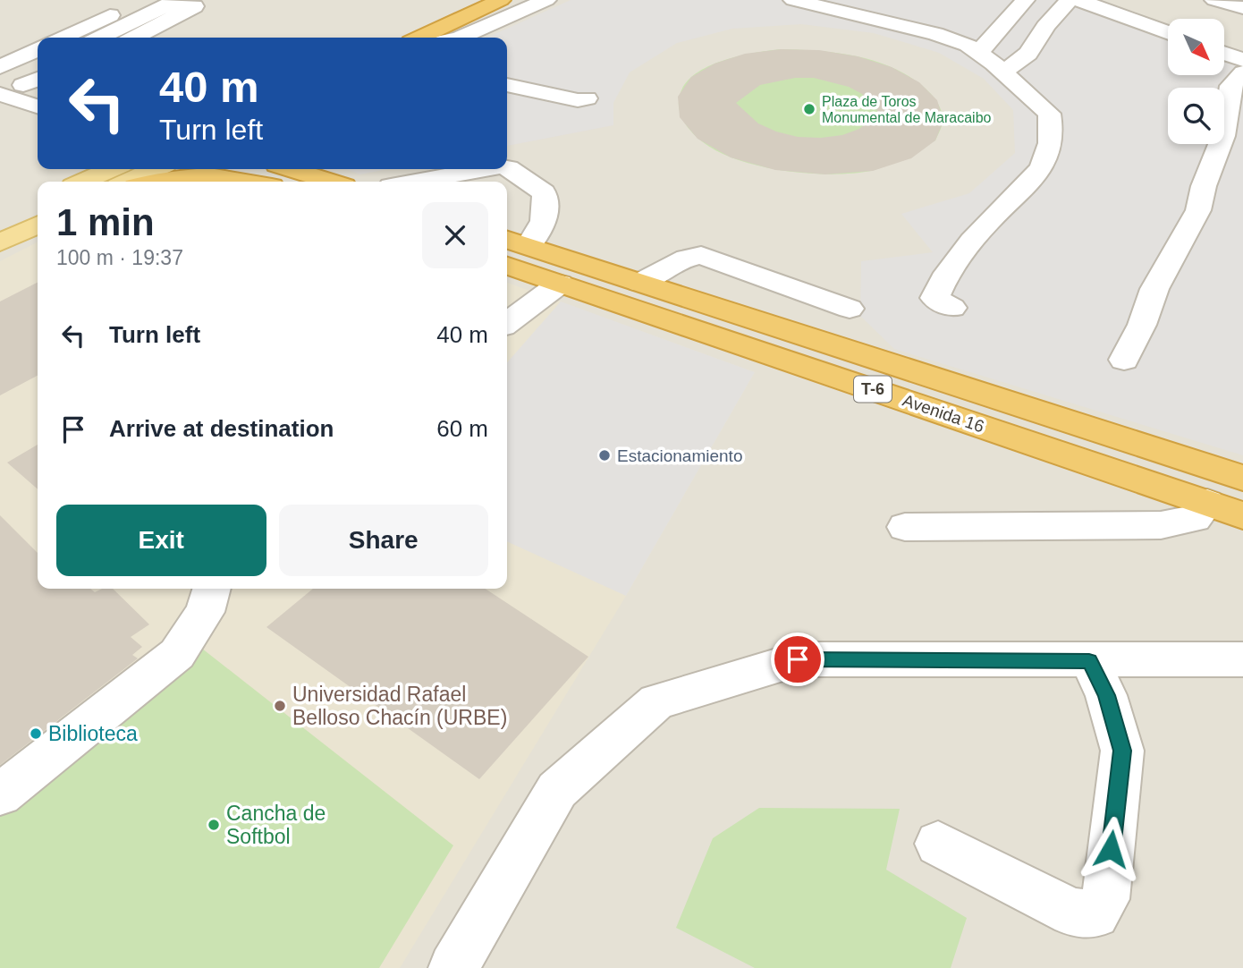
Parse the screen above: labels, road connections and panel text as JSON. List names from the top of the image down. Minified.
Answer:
{"streets":{"highway":["T-6","Avenida 16"]},"places":["Plaza de Toros Monumental de Maracaibo","Estacionamiento","Universidad Rafael Belloso Chacín (URBE)","Biblioteca","Cancha de Softbol"],"north":"bottom right","page":{"turn":["40 m","Turn left"],"heading":["1 min","100 m · 19:37"],"list":[{"name":"Turn left","value":"40 m"},{"name":"Arrive at destination","value":"60 m"}],"buttons":["Exit","Share"]}}
